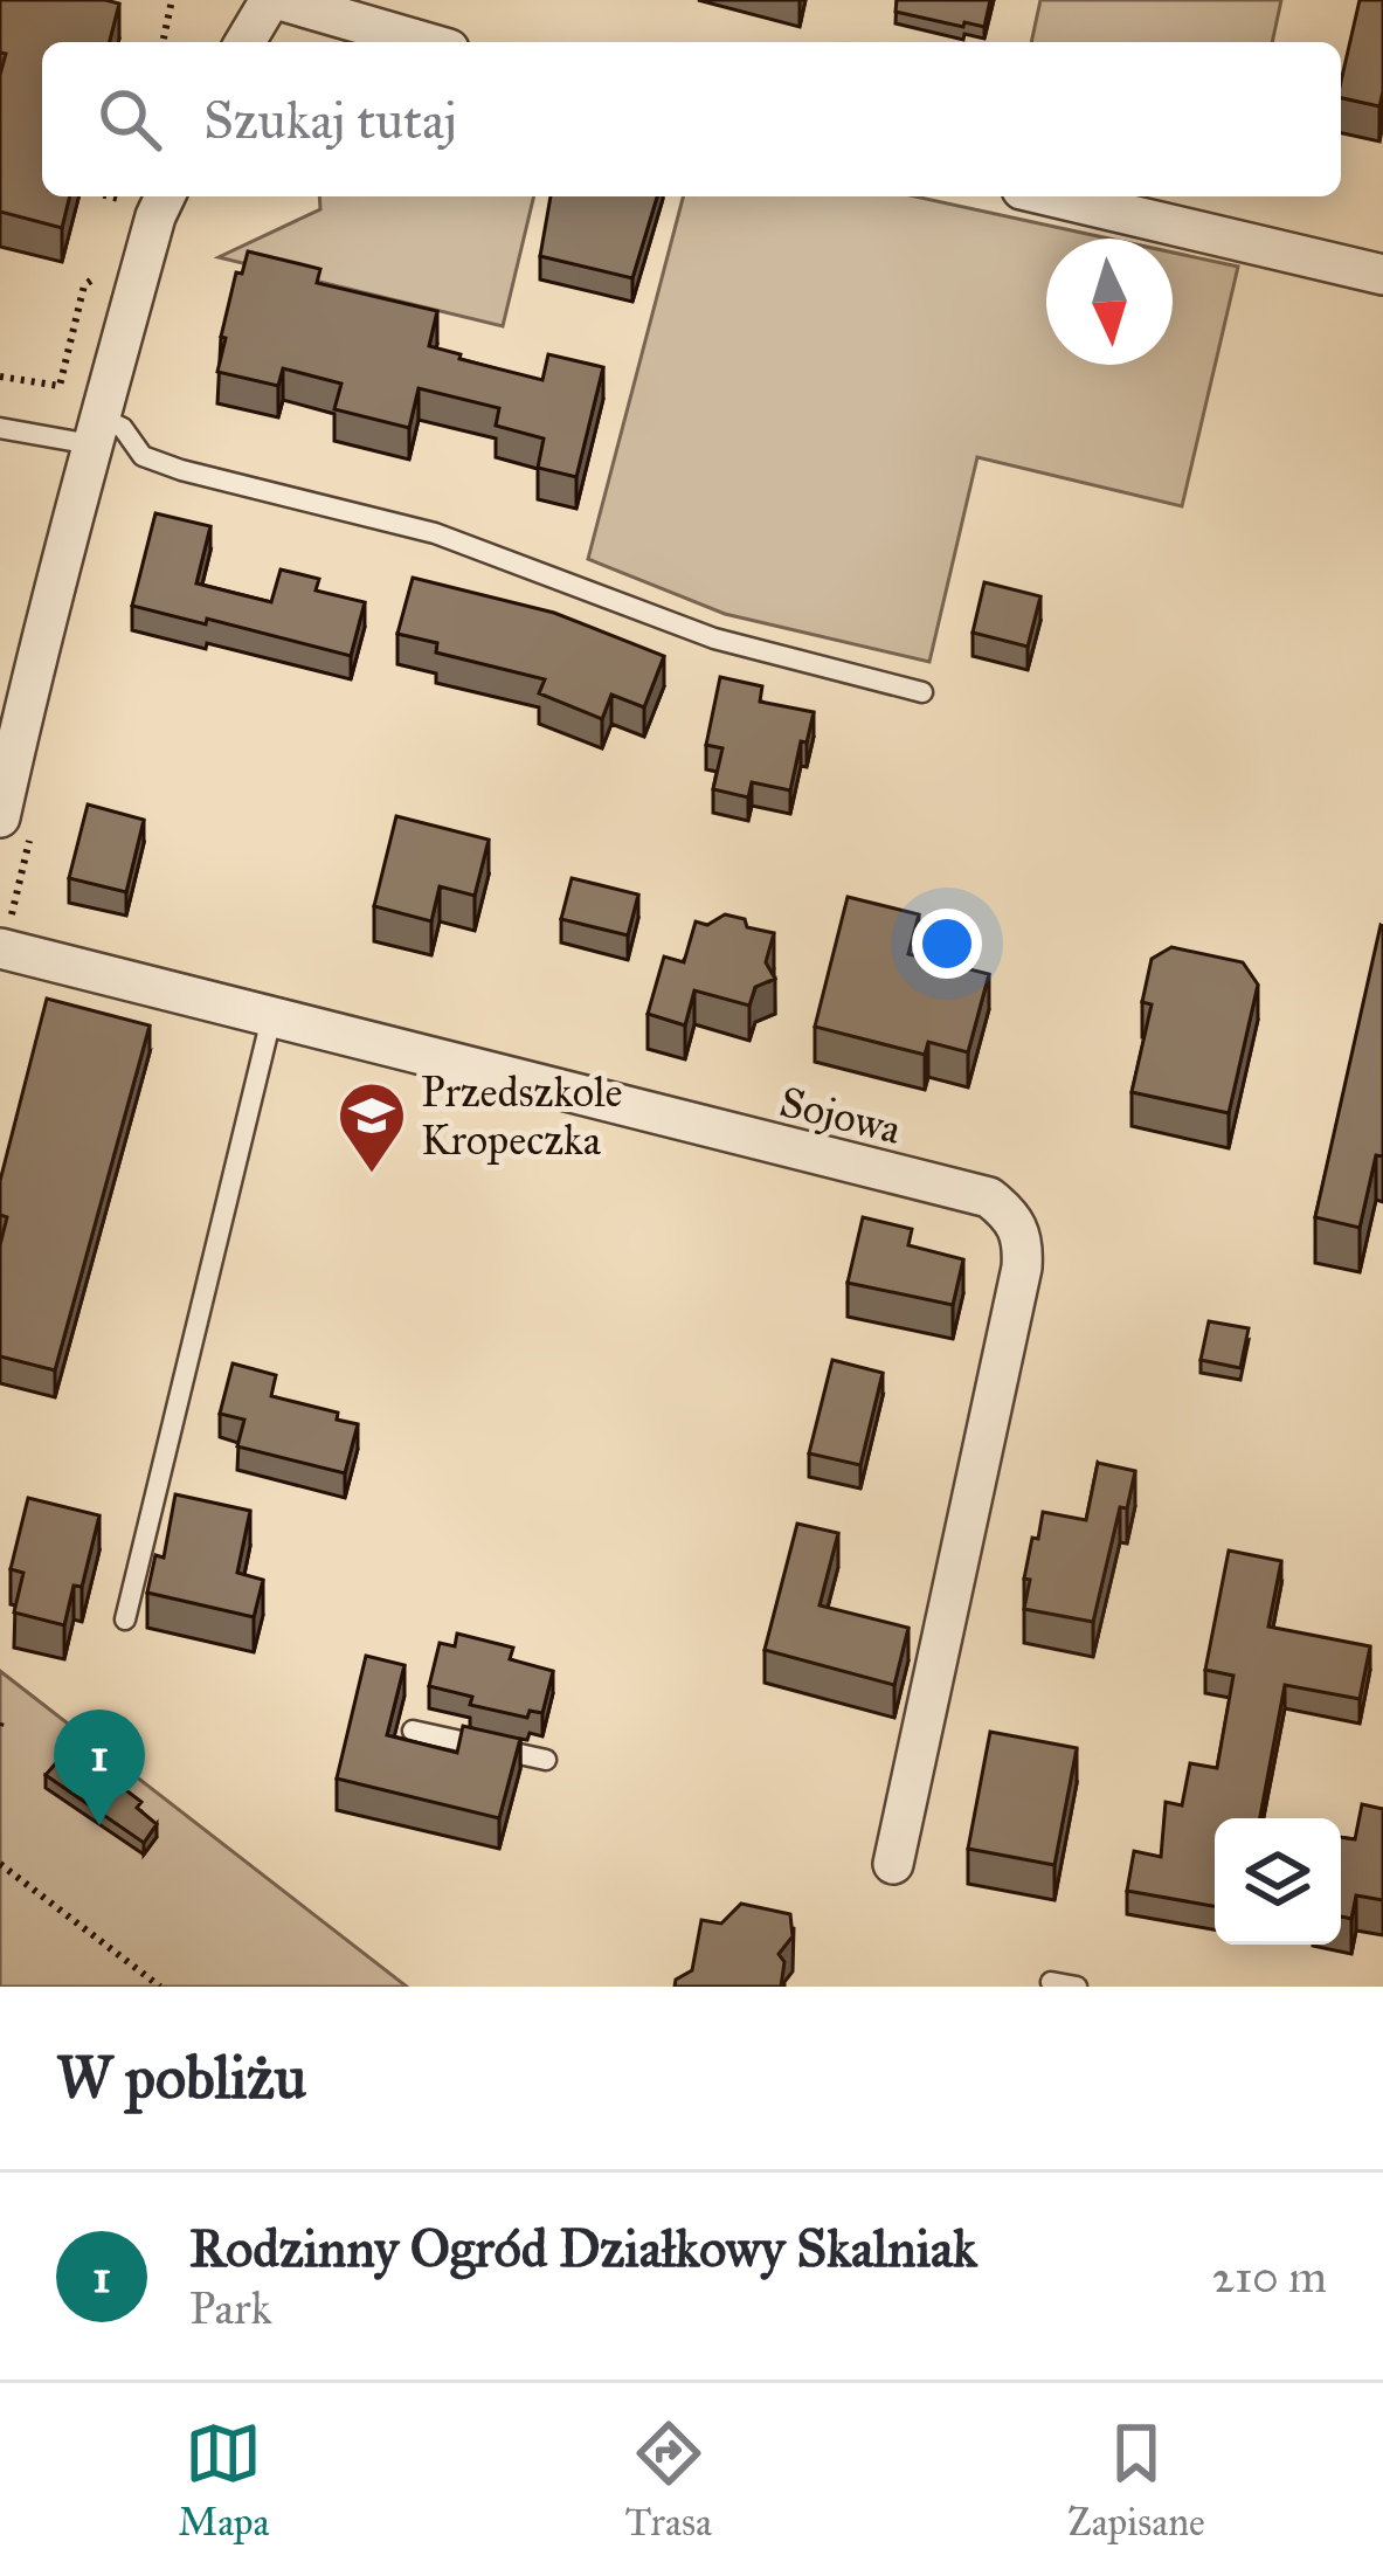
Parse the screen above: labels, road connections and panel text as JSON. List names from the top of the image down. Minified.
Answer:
{"streets":{"street":["Sojowa"]},"places":{"school or university":["Przedszkole Kropeczka"]},"north":"bottom","page":{"search":"Szukaj tutaj","pins":"1","heading":"W pobliżu","list":[{"mark":"1","name":"Rodzinny Ogród Działkowy Skalniak","note":"Park","value":"210 m"}],"nav":["Mapa","Trasa","Zapisane"]}}
